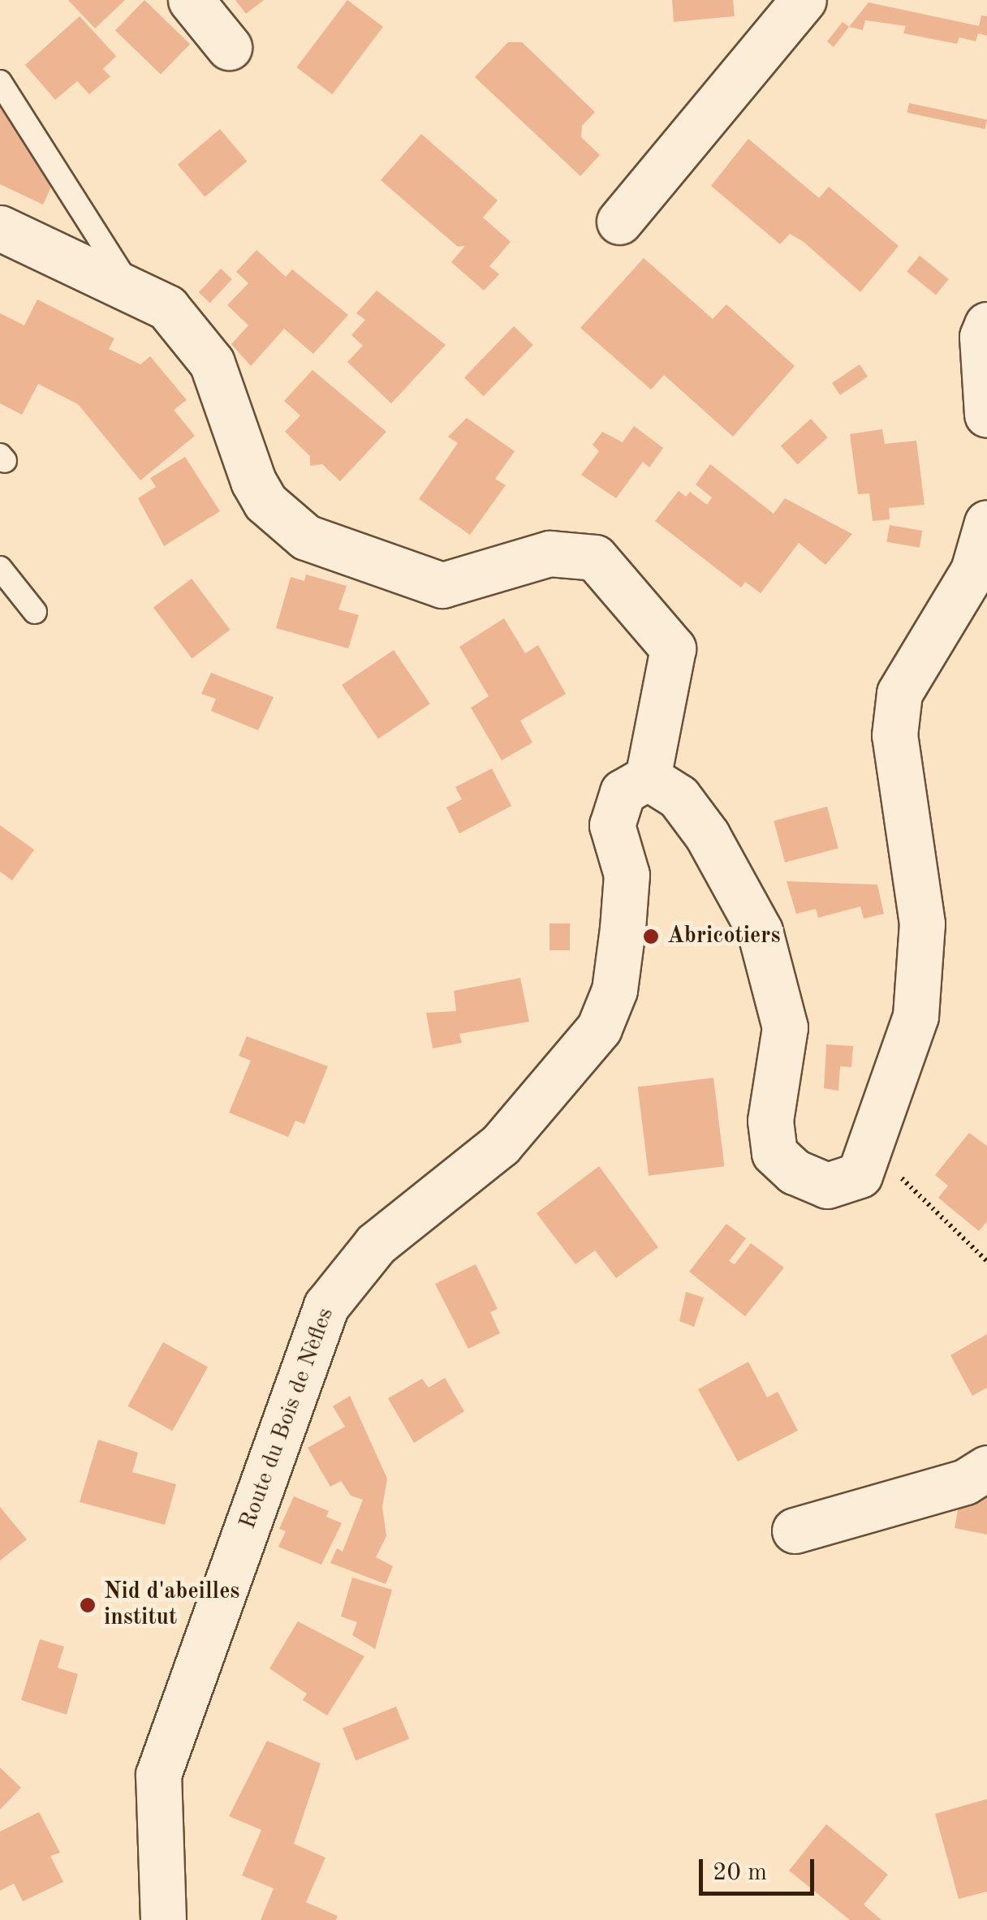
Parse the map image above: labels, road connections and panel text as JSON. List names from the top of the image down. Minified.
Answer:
{"streets":{"street":["Route du Bois de Nèfles"]},"places":["Abricotiers","Nid d'abeilles institut"],"scale_bar":"20 m"}
